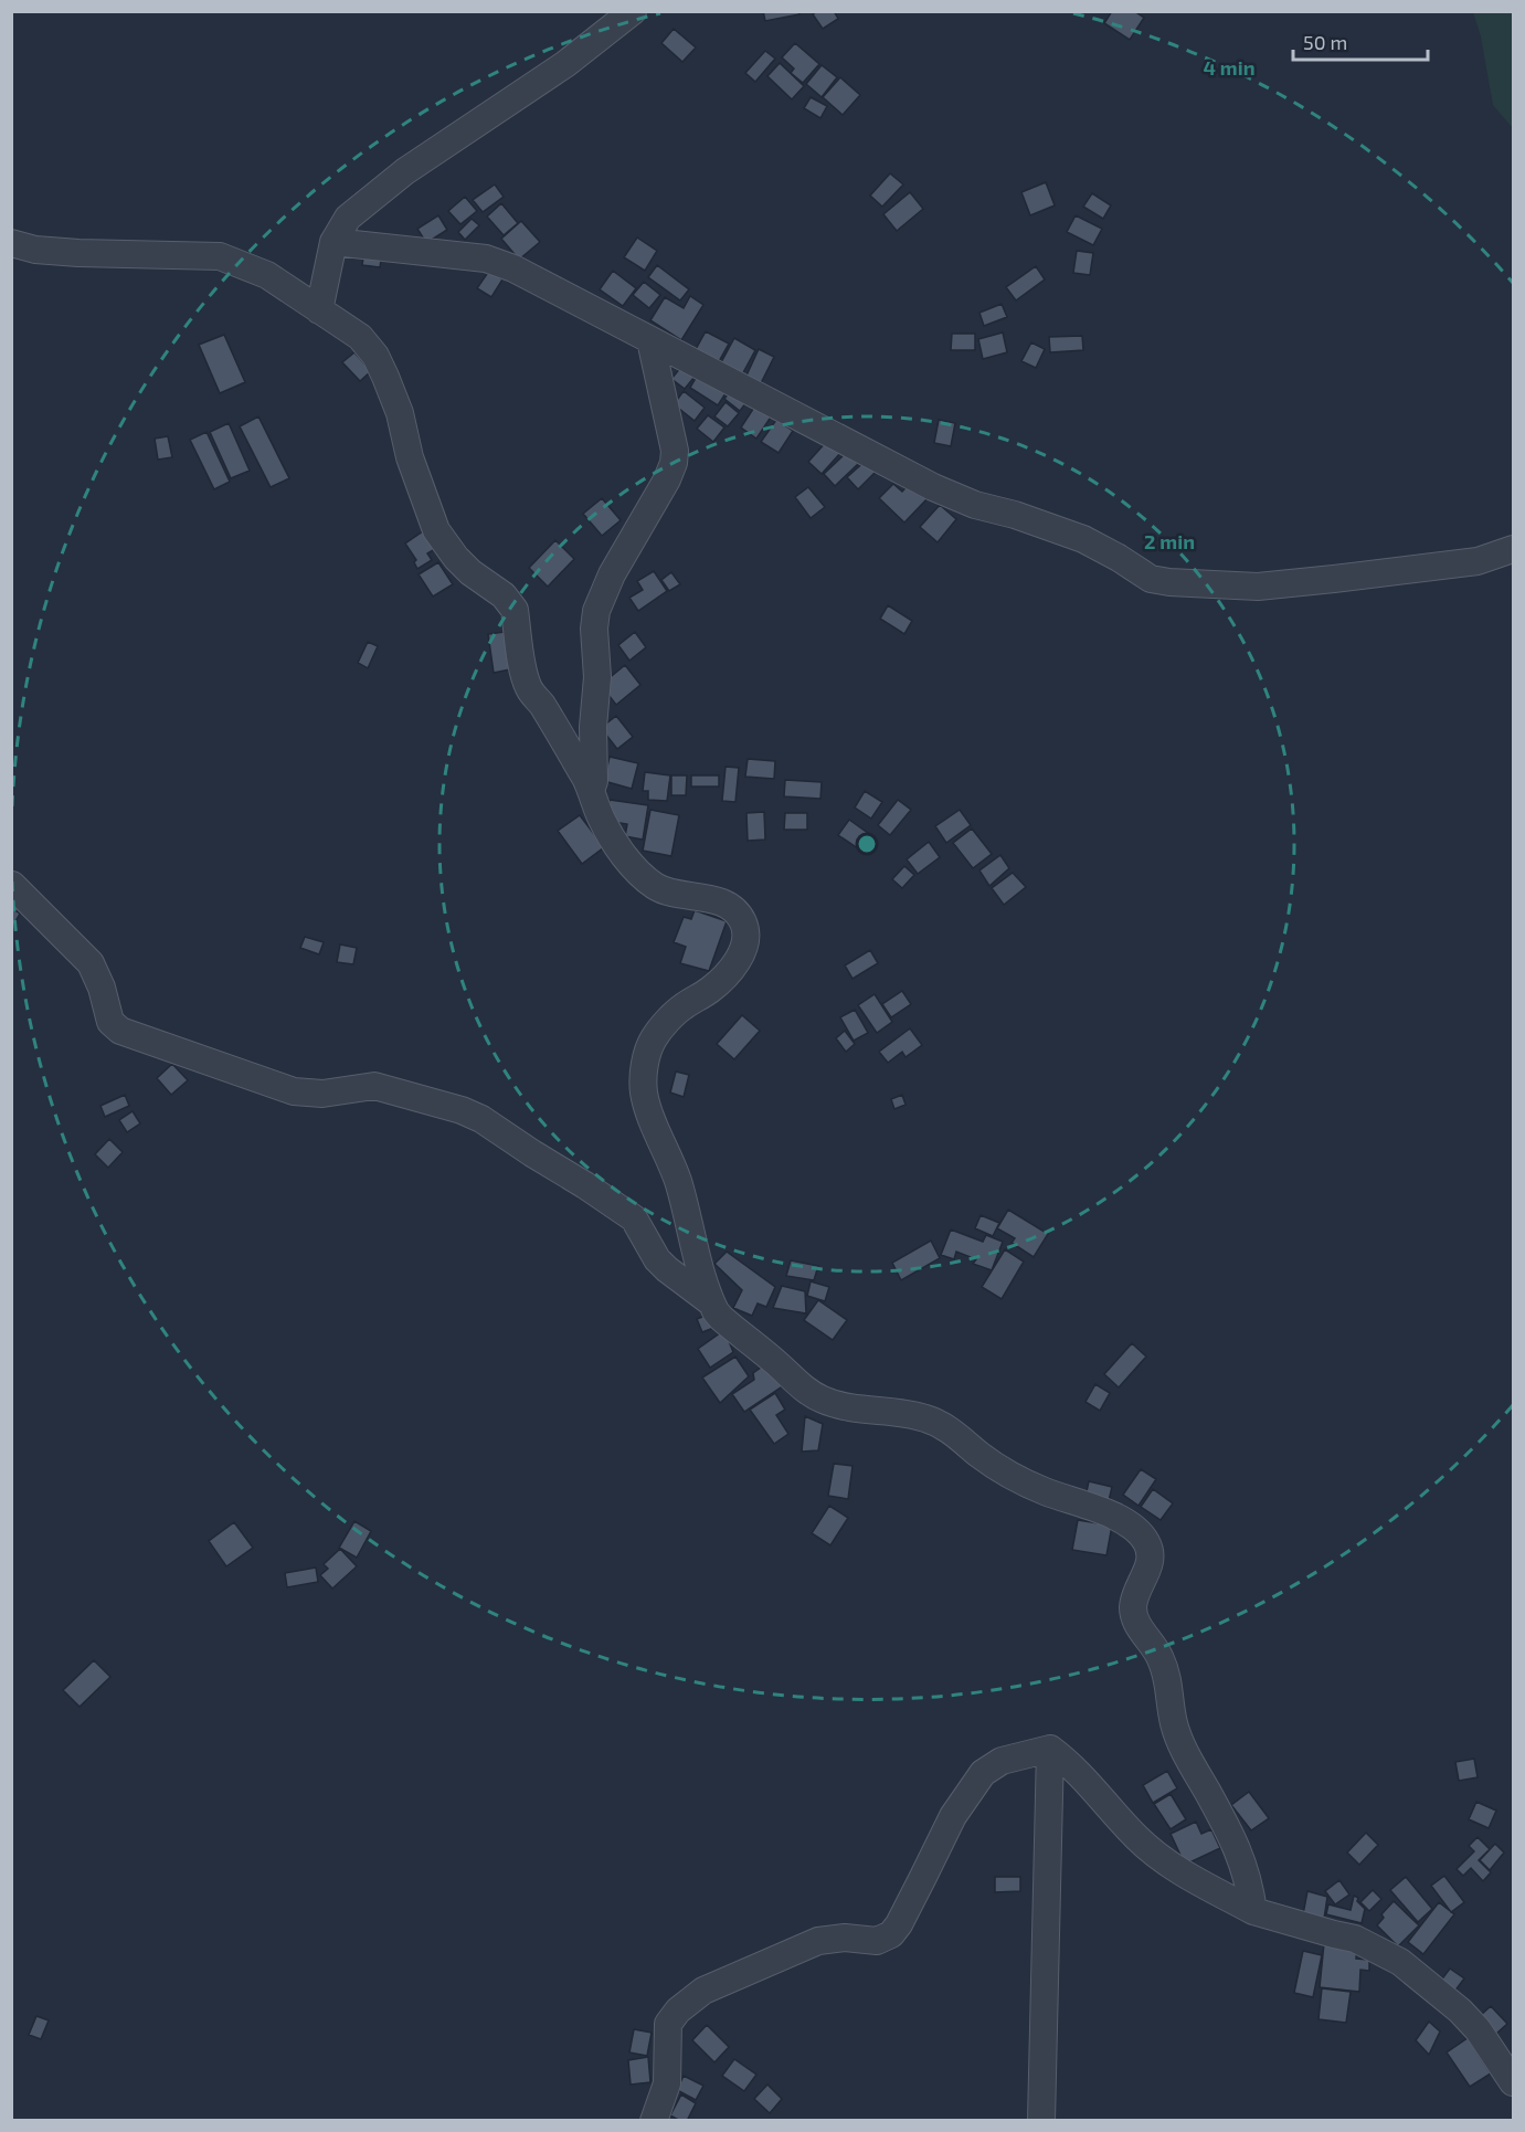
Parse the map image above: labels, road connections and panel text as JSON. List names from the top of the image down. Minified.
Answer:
{"scale_bar":"50 m","rings":["4 min","2 min"]}
